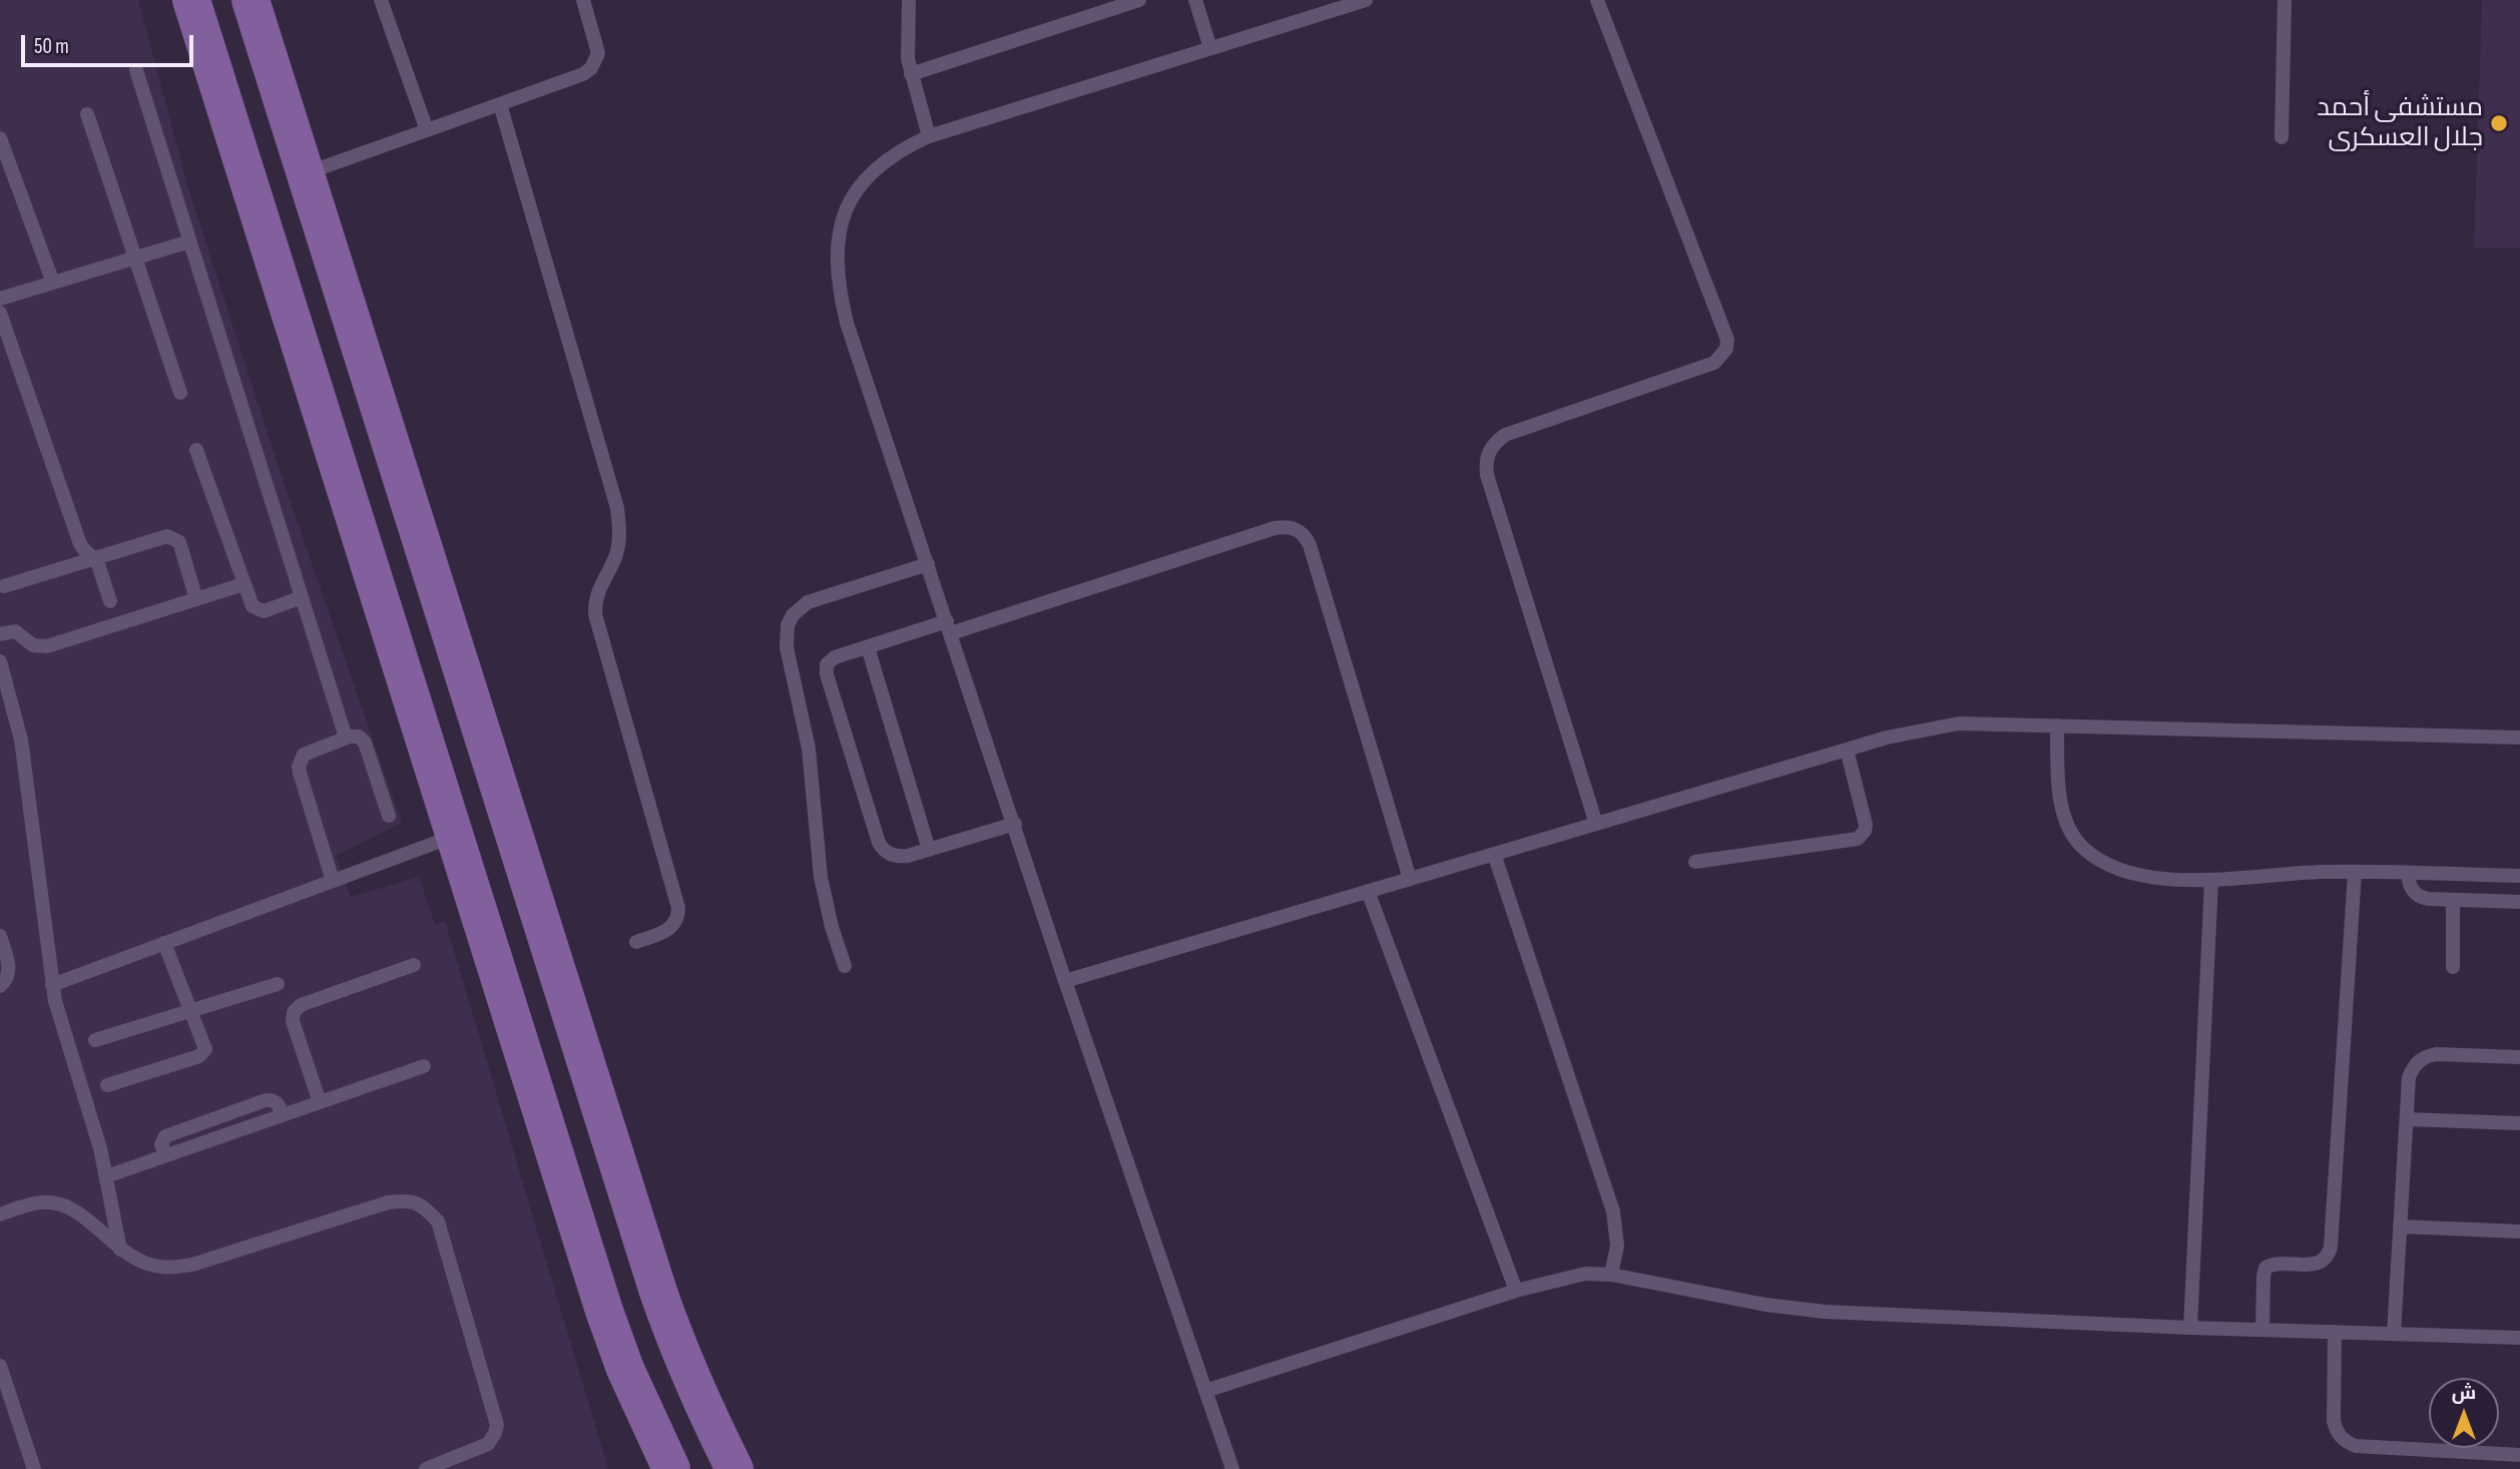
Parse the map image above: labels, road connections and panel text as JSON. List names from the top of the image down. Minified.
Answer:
{"places":["مستشفى أحمد جلال العسكرى"],"scale_bar":"50 m","north":"top"}
